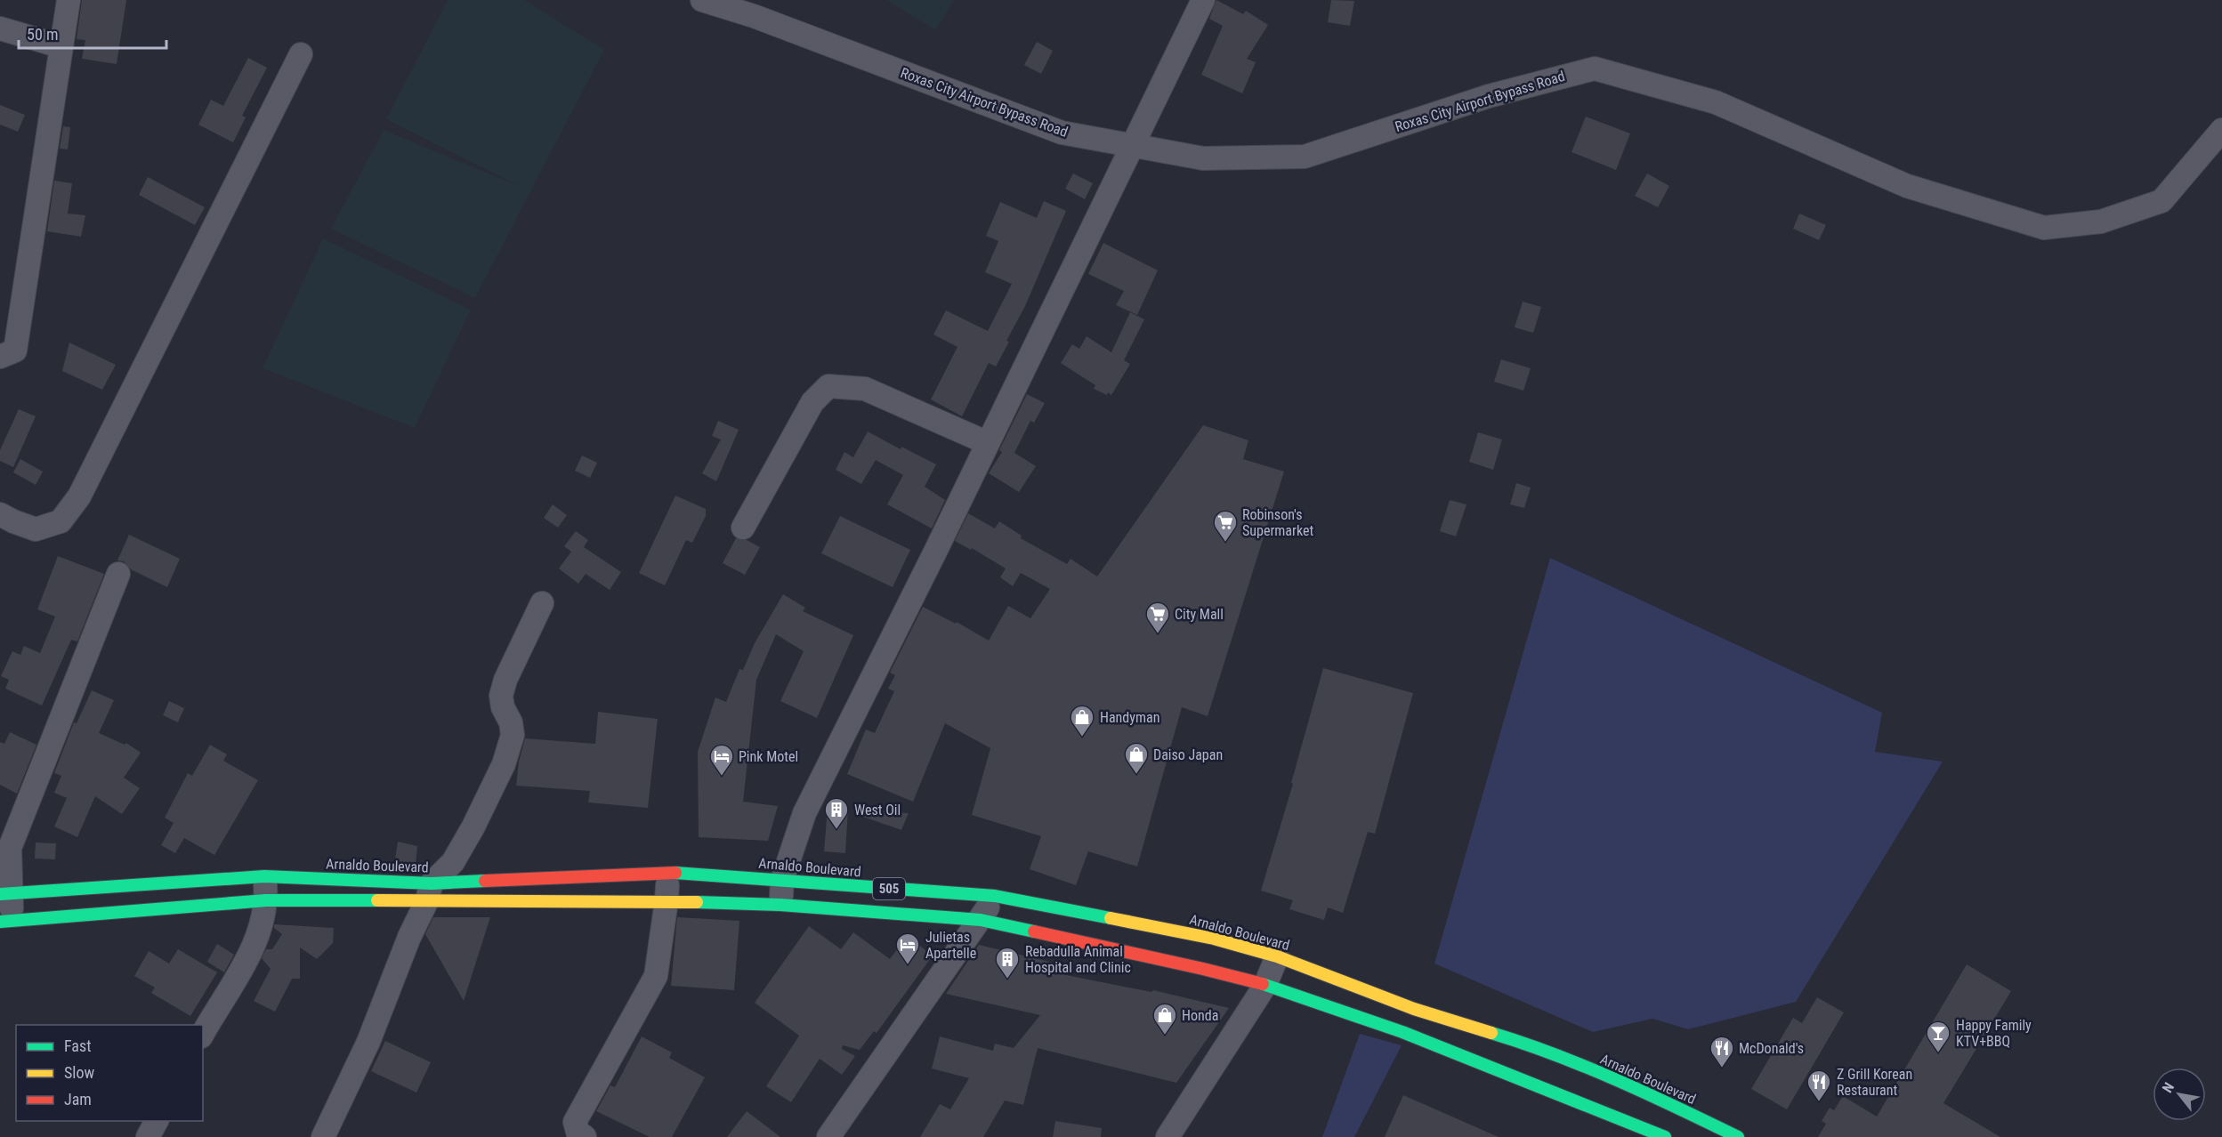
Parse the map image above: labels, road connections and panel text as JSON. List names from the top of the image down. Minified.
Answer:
{"streets":{"highway":["Arnaldo Boulevard","505"],"street":["Roxas City Airport Bypass Road"]},"places":{"supermarket":["Robinson's Supermarket","City Mall"],"shop":["Handyman","Daiso Japan","Honda"],"hotel":["Pink Motel","Julietas Apartelle"],"building":["West Oil","Rebadulla Animal Hospital and Clinic"],"bar":["Happy Family KTV+BBQ"],"restaurant":["McDonald's","Z Grill Korean Restaurant"]},"legend":["Fast","Slow","Jam"],"scale_bar":"50 m","north":"top left"}
